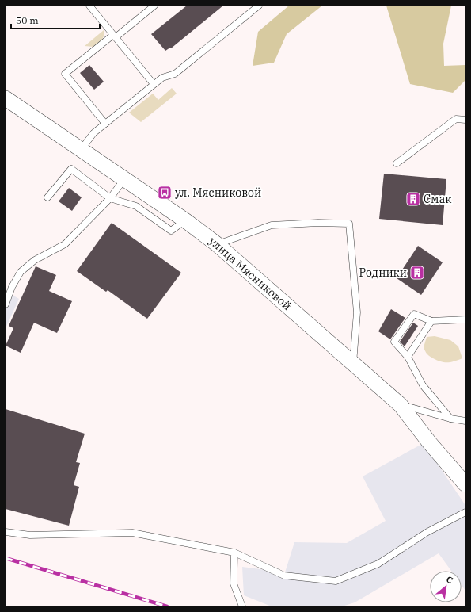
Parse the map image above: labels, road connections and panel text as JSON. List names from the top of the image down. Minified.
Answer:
{"streets":{"street":["улица Мясниковой"]},"places":{"bus stop":["ул. Мясниковой"],"building":["Смак","Родники"]},"scale_bar":"50 m","north":"top right"}
